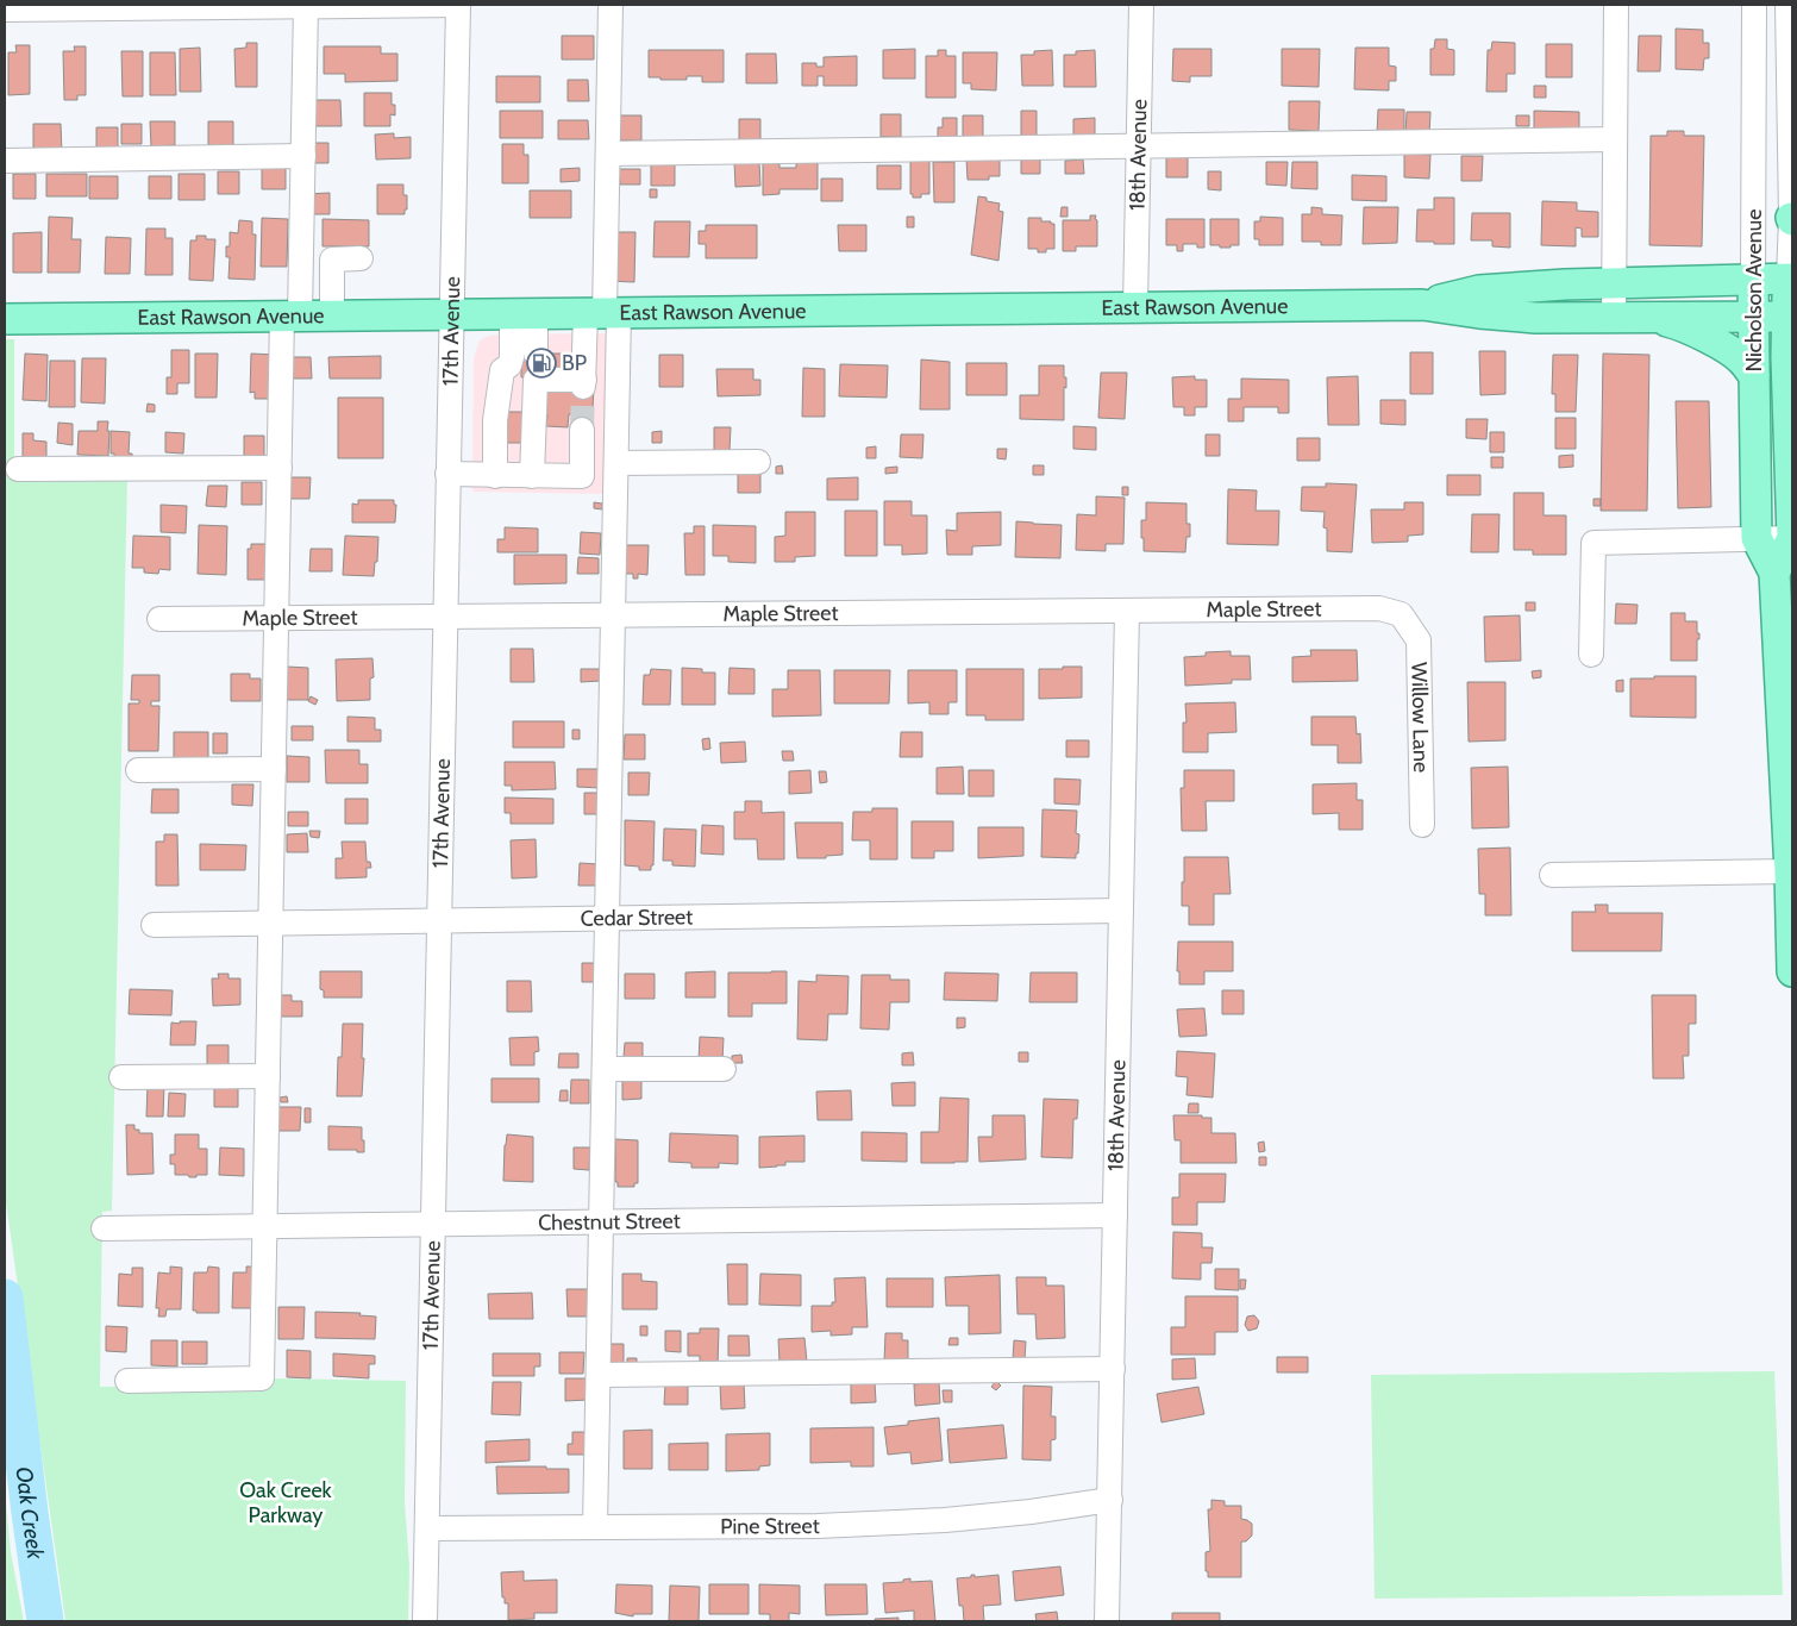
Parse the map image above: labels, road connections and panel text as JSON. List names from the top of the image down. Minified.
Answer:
{"streets":{"main road":["Nicholson Avenue","East Rawson Avenue"],"street":["18th Avenue","17th Avenue","Maple Street","Willow Lane","Cedar Street","Chestnut Street","Pine Street"]},"crossings":[["18th Avenue","East Rawson Avenue"],["18th Avenue","Maple Street"],["18th Avenue","Cedar Street"],["18th Avenue","Chestnut Street"],["18th Avenue","Pine Street"],["Nicholson Avenue","East Rawson Avenue"],["East Rawson Avenue","17th Avenue"],["17th Avenue","Maple Street"],["17th Avenue","Cedar Street"],["17th Avenue","Chestnut Street"],["17th Avenue","Pine Street"],["Maple Street","Willow Lane"]],"water":["Oak Creek"],"parks":["Oak Creek Parkway"],"places":{"fuel station":["BP"]}}
